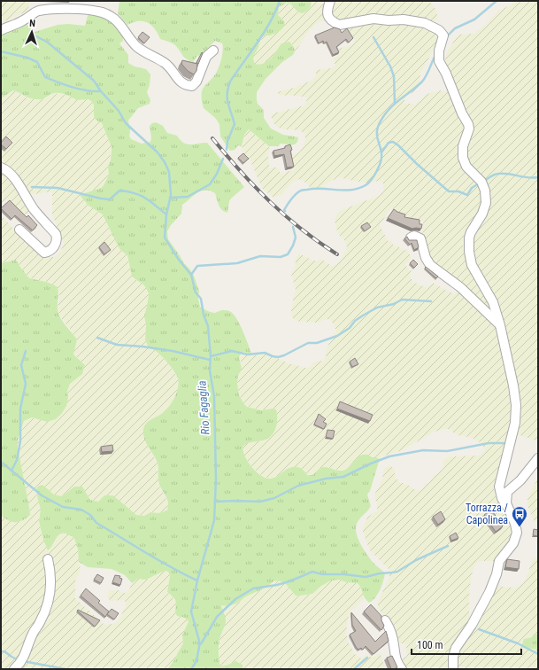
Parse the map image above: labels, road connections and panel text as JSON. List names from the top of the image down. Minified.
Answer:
{"water":["Rio Fagaglia"],"places":{"bus stop":["Torrazza / Capolinea"]},"scale_bar":"100 m","north":"top"}
